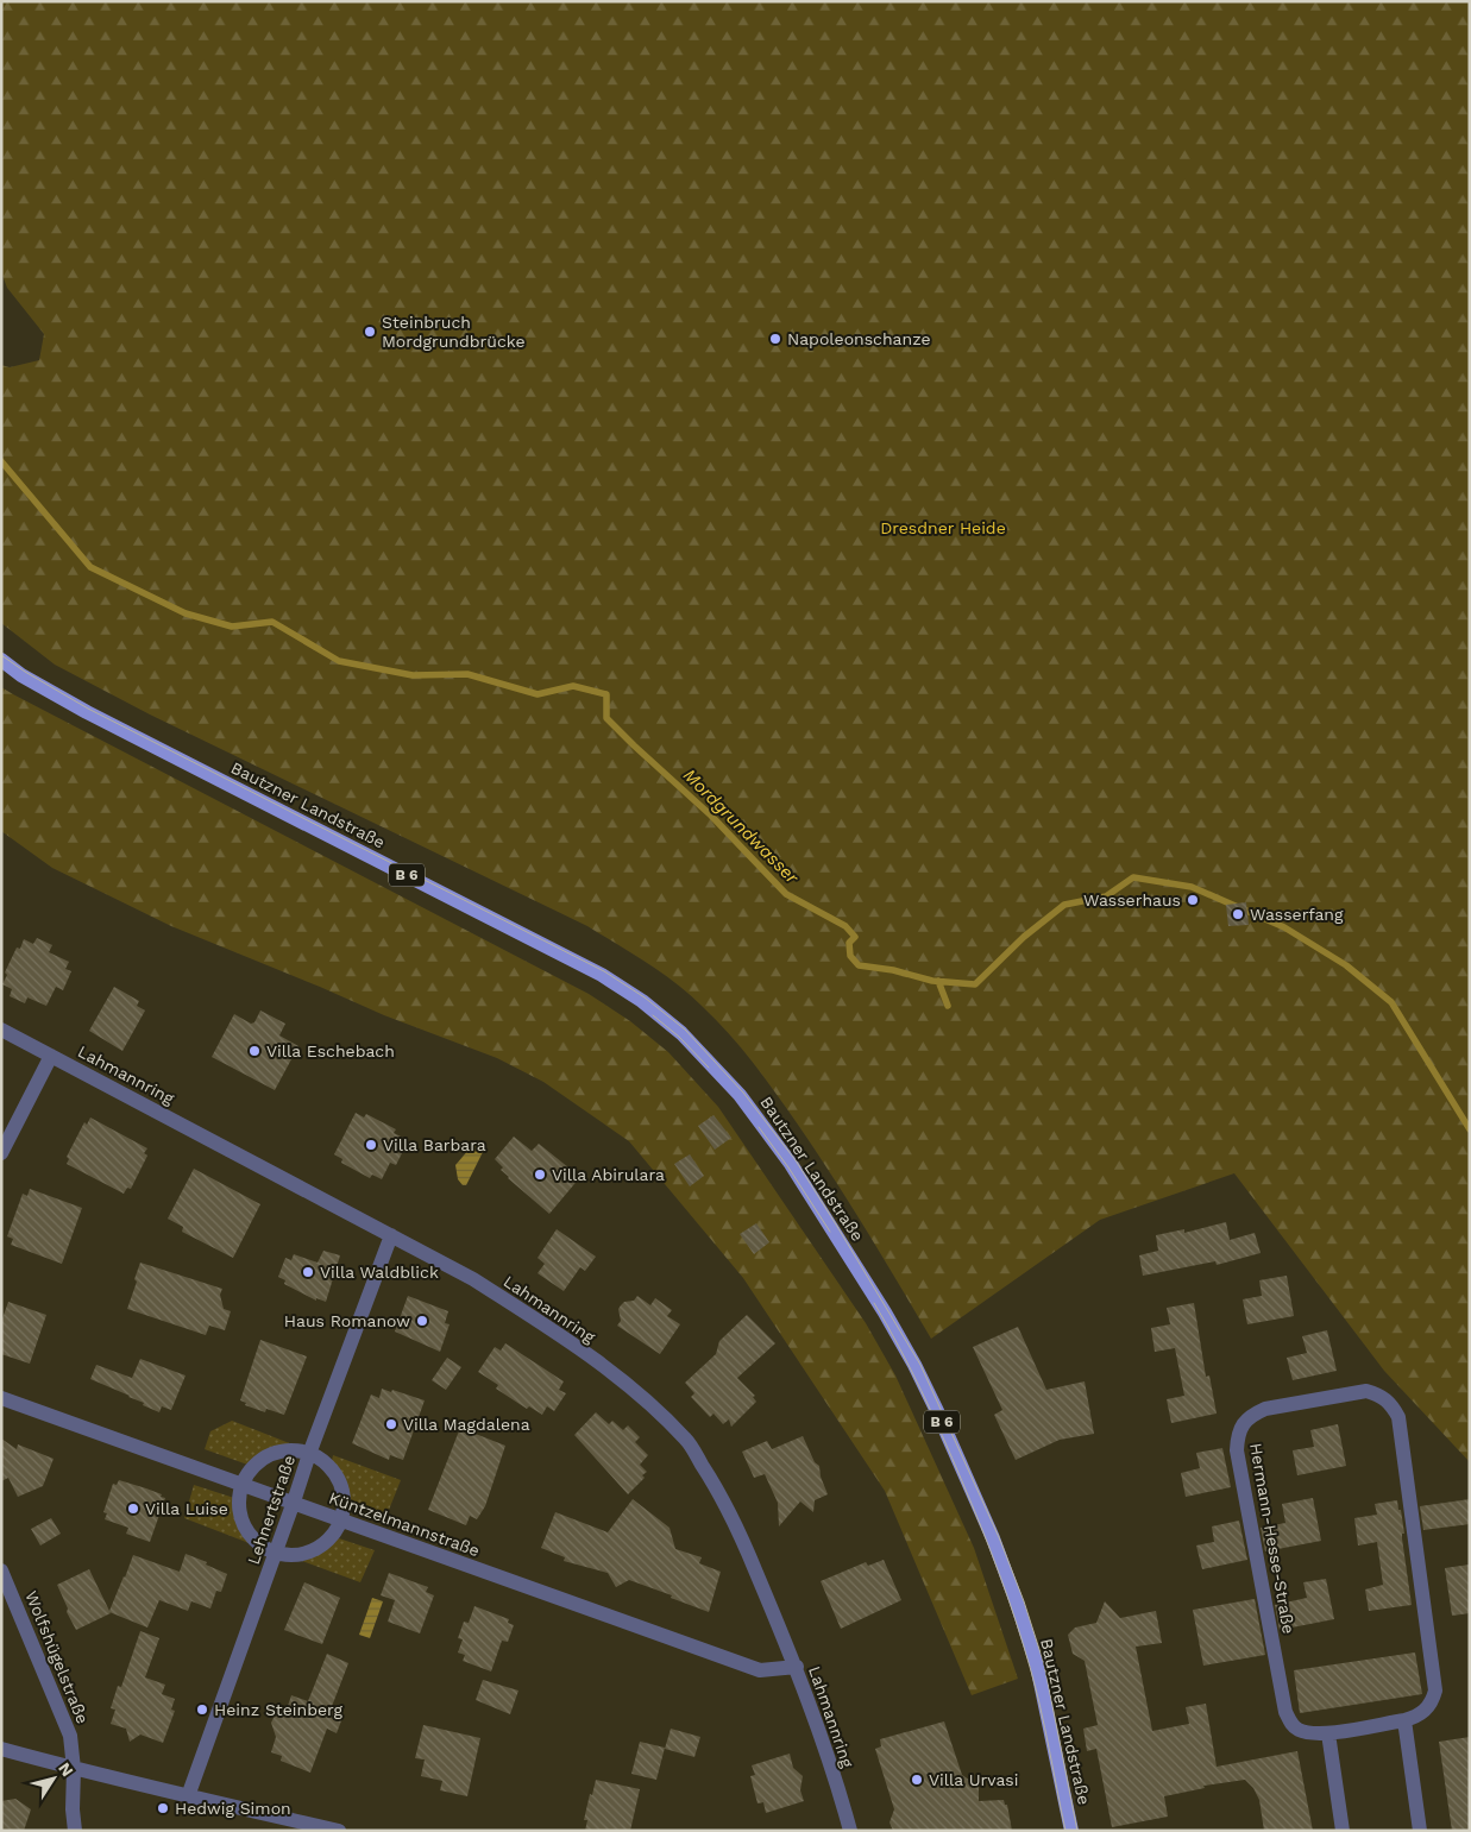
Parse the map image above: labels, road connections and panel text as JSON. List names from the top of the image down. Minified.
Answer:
{"streets":{"main road":["Bautzner Landstraße","B 6"],"street":["Lahmannring","Lehnertstraße","Küntzelmannstraße","Hermann-Hesse-Straße","Wolfshügelstraße"]},"crossings":[["Lahmannring","Lehnertstraße"],["Lahmannring","Küntzelmannstraße"],["Lehnertstraße","Küntzelmannstraße"]],"water":["Mordgrundwasser"],"parks":["Dresdner Heide"],"places":["Steinbruch Mordgrundbrücke","Napoleonschanze","Wasserhaus","Wasserfang","Villa Eschebach","Villa Barbara","Villa Abirulara","Villa Waldblick","Haus Romanow","Villa Magdalena","Villa Luise","Heinz Steinberg","Villa Urvasi","Hedwig Simon"],"north":"top right"}
